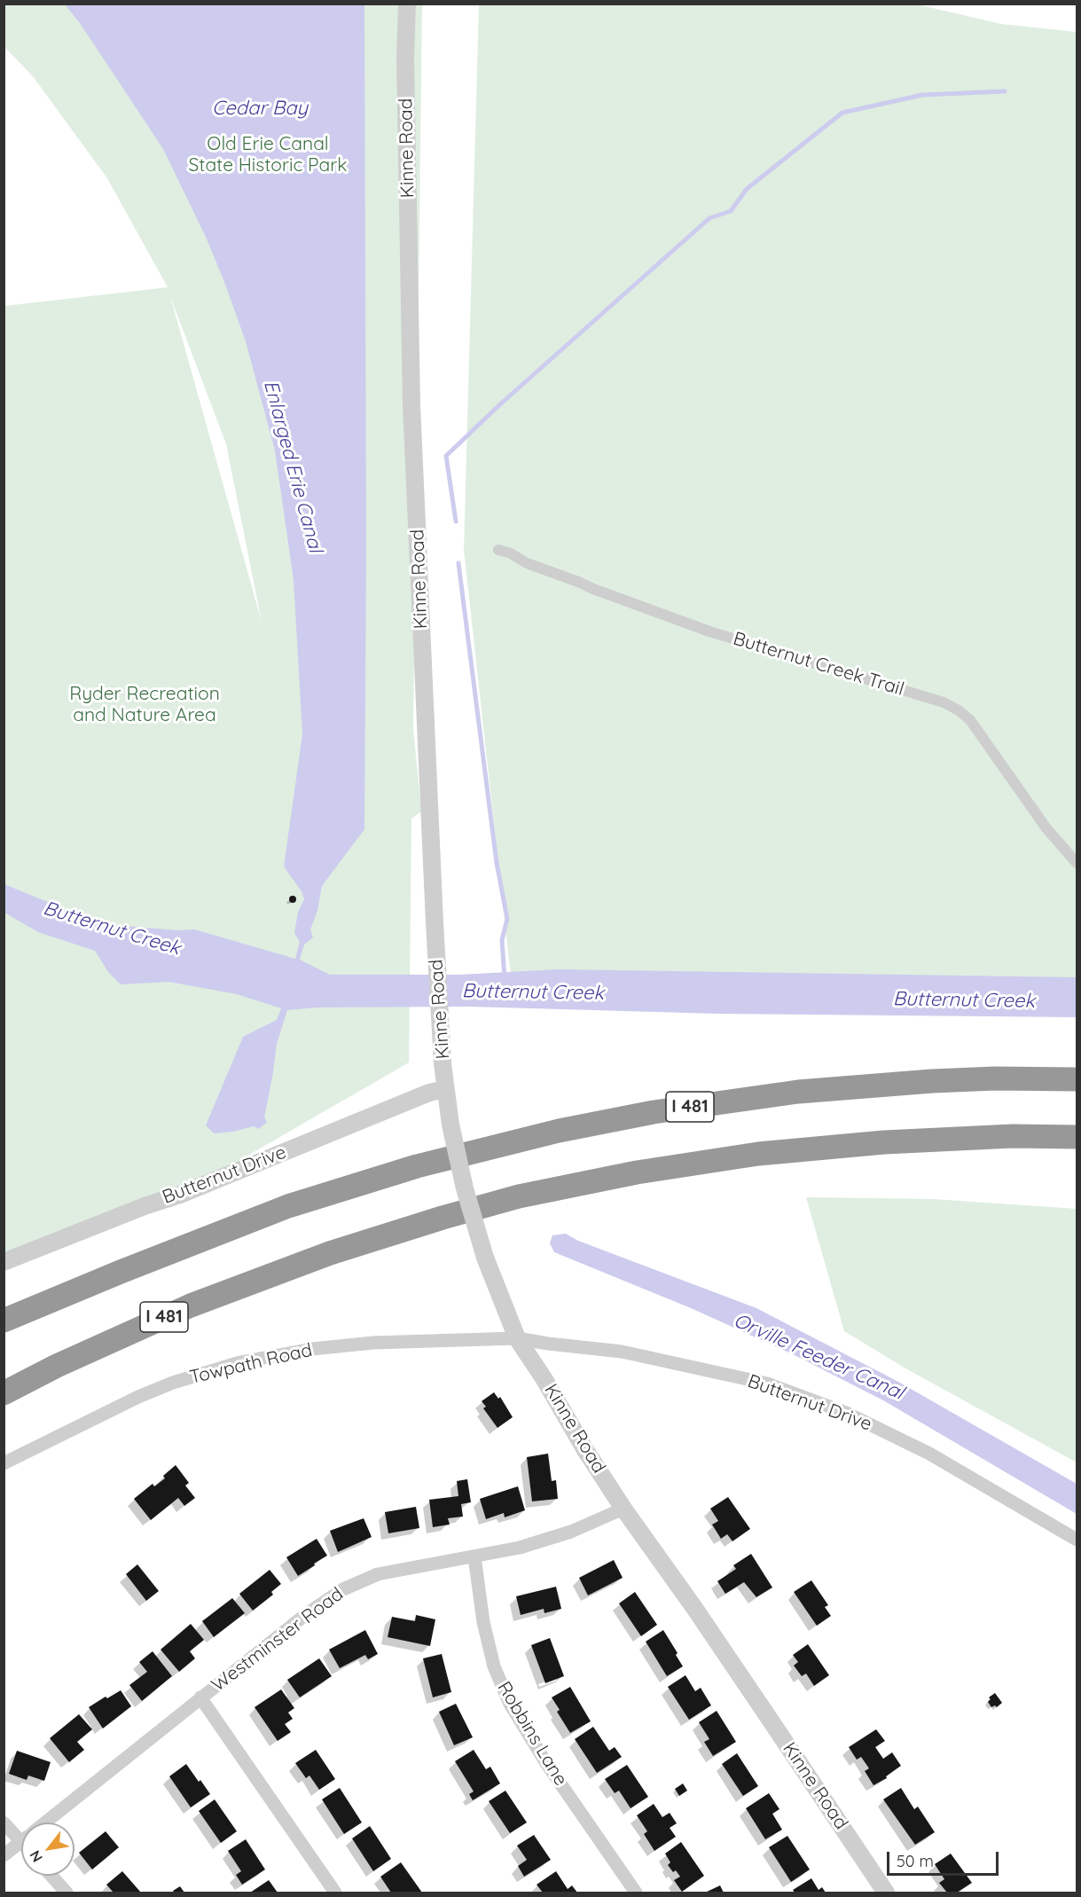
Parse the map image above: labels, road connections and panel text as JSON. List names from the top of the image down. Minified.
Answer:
{"streets":{"highway":["I 481"],"street":["Kinne Road","Butternut Creek Trail","Butternut Drive","Towpath Road","Westminster Road","Robbins Lane"]},"crossings":[["Kinne Road","Butternut Drive"],["Kinne Road","Towpath Road"],["Kinne Road","Westminster Road"],["Butternut Drive","Towpath Road"],["Westminster Road","Robbins Lane"]],"water":["Cedar Bay","Enlarged Erie Canal","Butternut Creek","Orville Feeder Canal"],"parks":["Old Erie Canal State Historic Park","Ryder Recreation and Nature Area"],"scale_bar":"50 m","north":"bottom left"}
